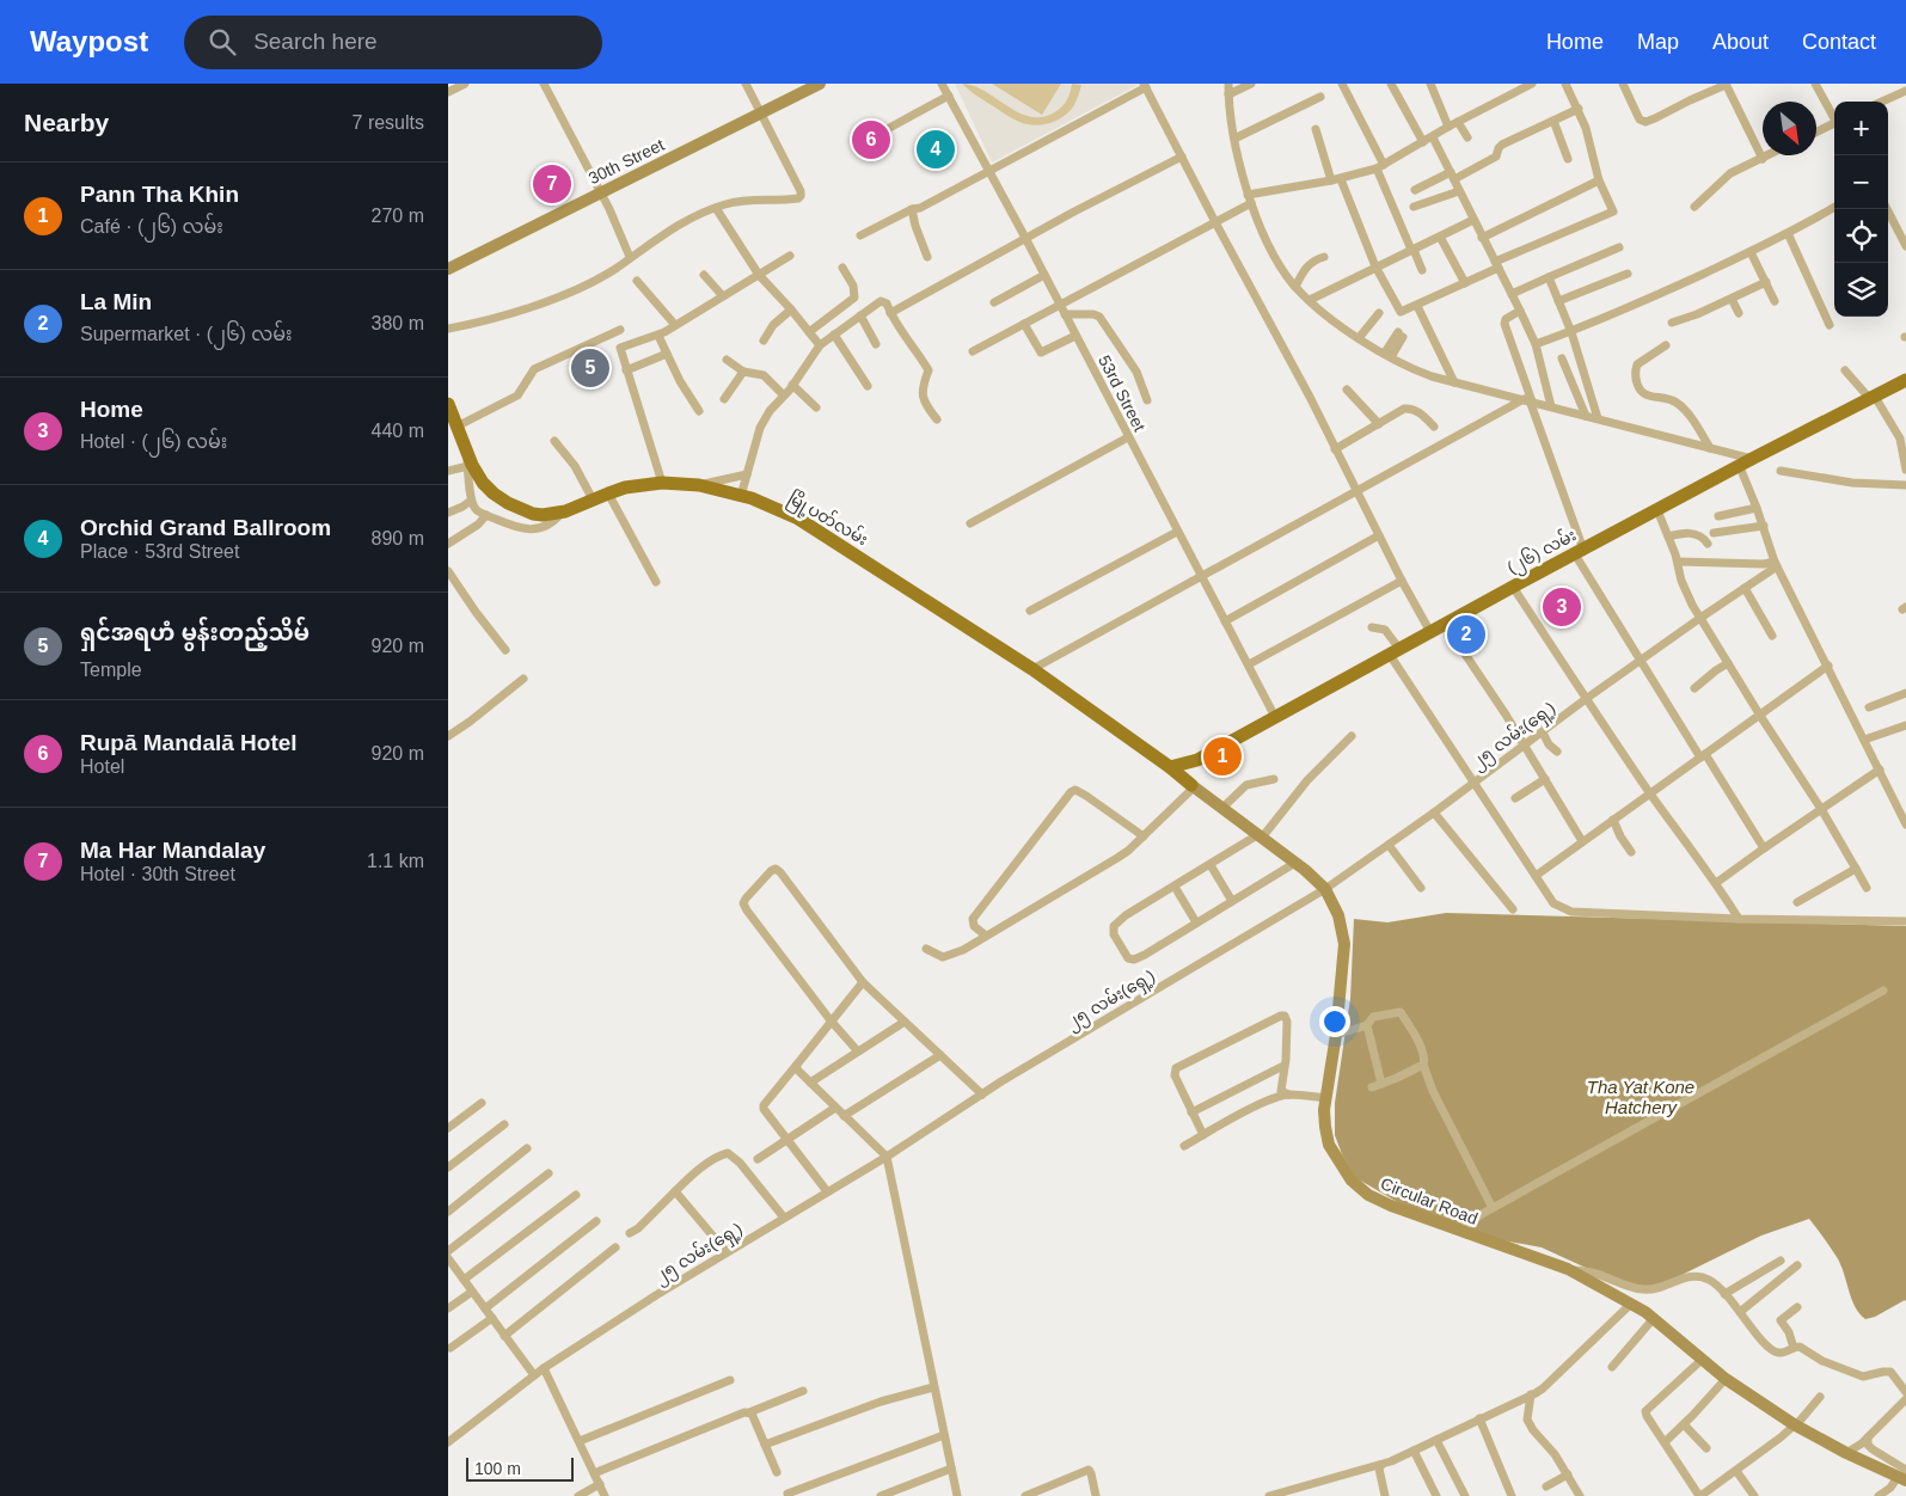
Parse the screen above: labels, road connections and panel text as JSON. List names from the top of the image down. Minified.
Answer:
{"streets":{"main road":["မြို့ပတ်လမ်း","(၂၆) လမ်း"],"street":["30th Street","53rd Street","၂၅ လမ်း(ရှေ့)","Circular Road"]},"crossings":[["53rd Street","(၂၆) လမ်း"],["မြို့ပတ်လမ်း","(၂၆) လမ်း"],["မြို့ပတ်လမ်း","Circular Road"],["၂၅ လမ်း(ရှေ့)","Circular Road"]],"water":["Tha Yat Kone Hatchery"],"scale_bar":"100 m","north":"bottom right","page":{"header":"Waypost","search":"Search here","nav":["Home","Map","About","Contact"],"heading":["Nearby","7 results"],"map_buttons":["+","−"],"pins":["6","4","7","5","3","2","1"],"list":[{"mark":"1","name":"Pann Tha Khin","note":"Café · (၂၆) လမ်း","value":"270 m"},{"mark":"2","name":"La Min","note":"Supermarket · (၂၆) လမ်း","value":"380 m"},{"mark":"3","name":"Home","note":"Hotel · (၂၆) လမ်း","value":"440 m"},{"mark":"4","name":"Orchid Grand Ballroom","note":"Place · 53rd Street","value":"890 m"},{"mark":"5","name":"ရှင်အရဟံ မွန်းတည့်သိမ်","note":"Temple","value":"920 m"},{"mark":"6","name":"Rupā Mandalā Hotel","note":"Hotel","value":"920 m"},{"mark":"7","name":"Ma Har Mandalay","note":"Hotel · 30th Street","value":"1.1 km"}],"scale":"100 m"}}
